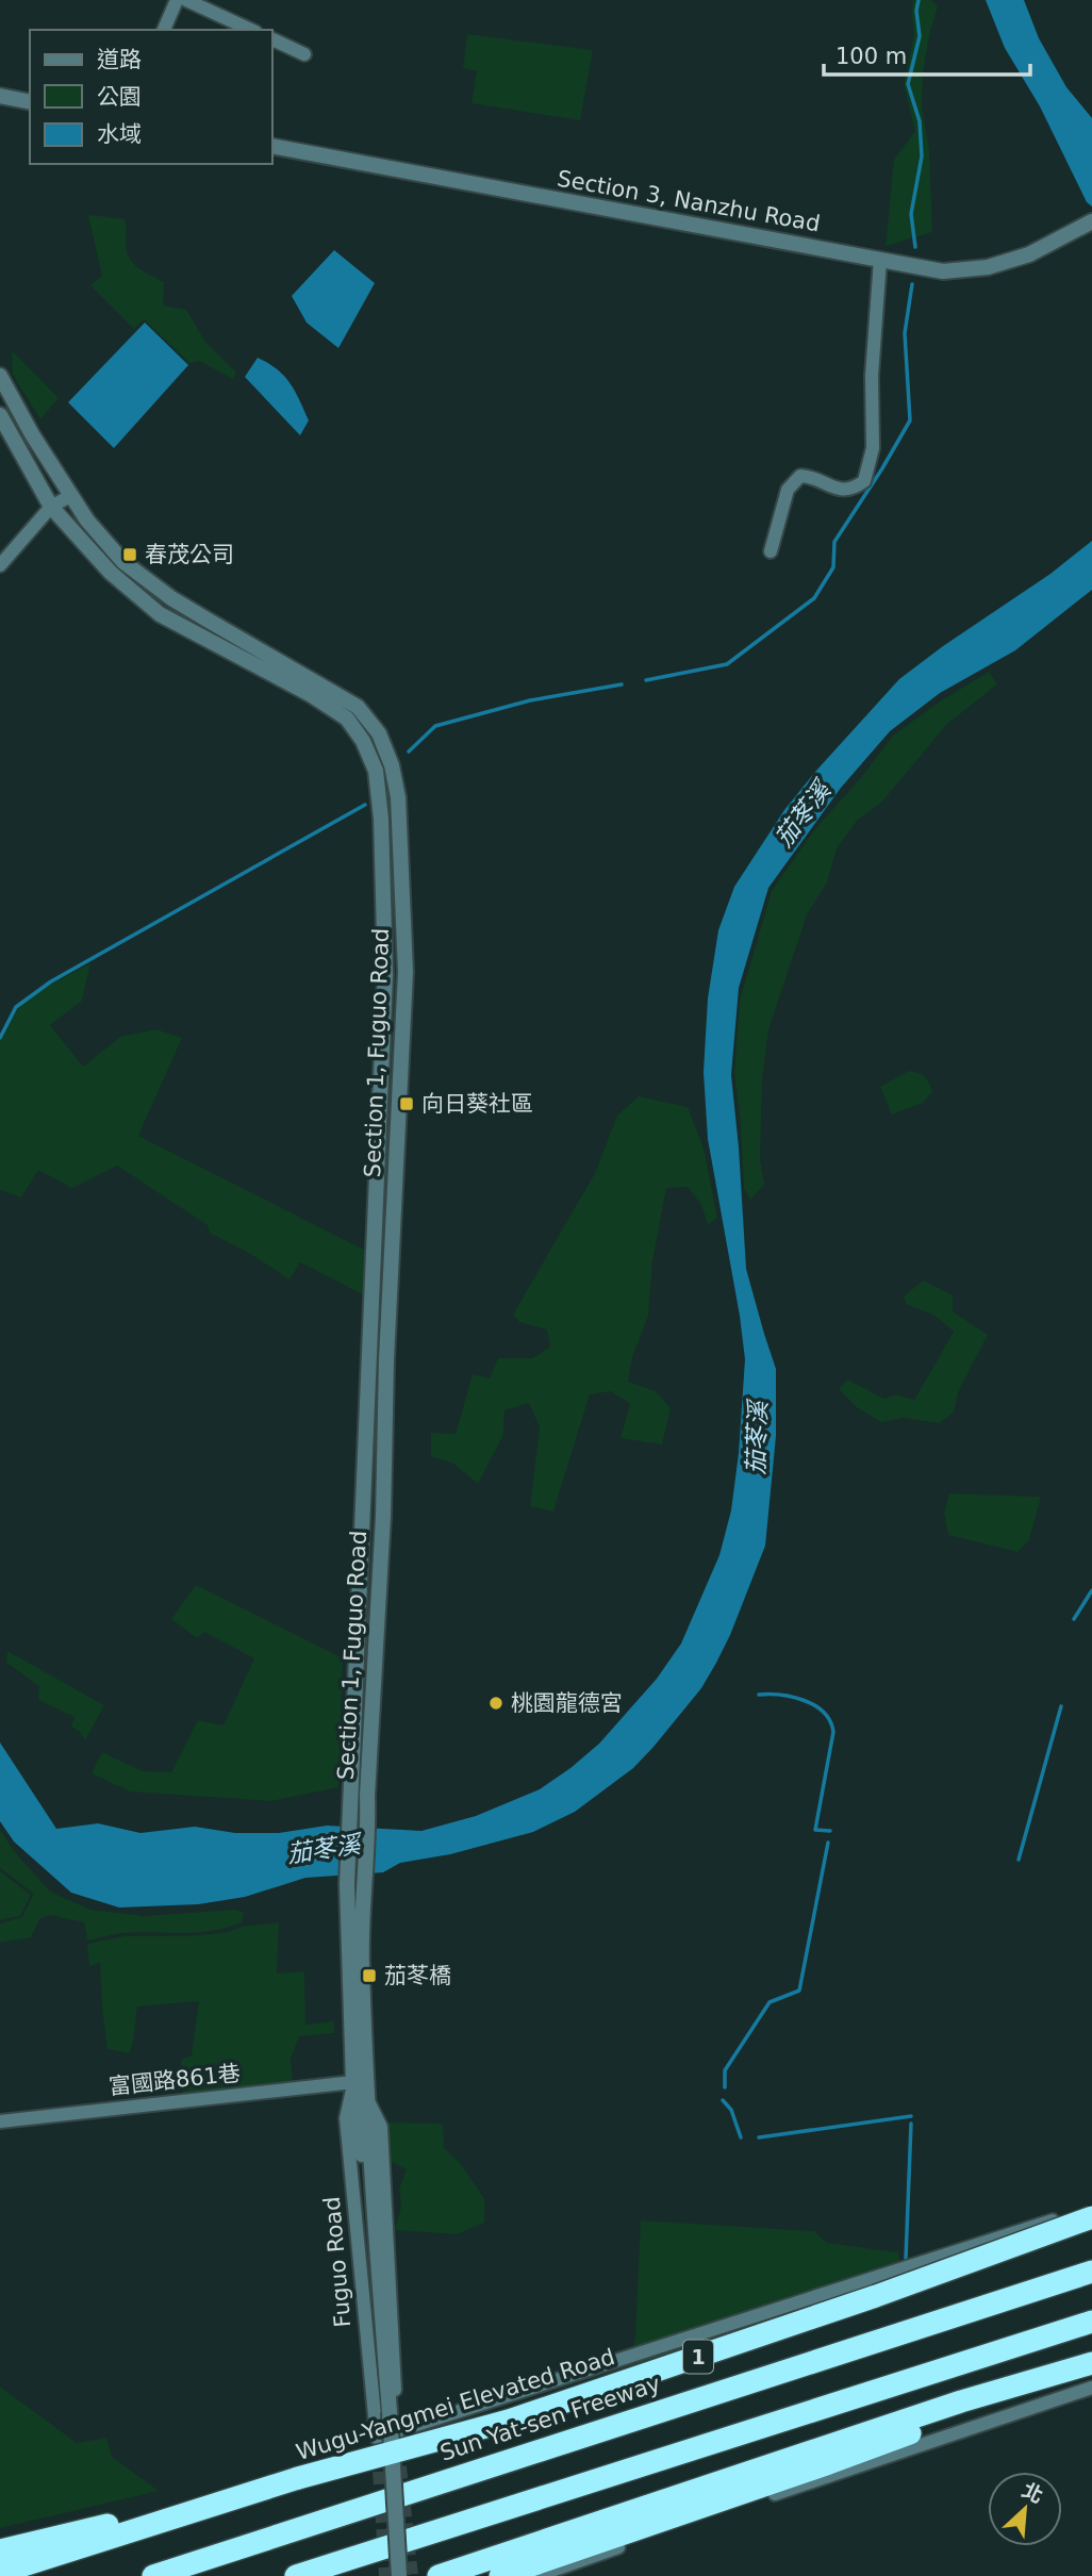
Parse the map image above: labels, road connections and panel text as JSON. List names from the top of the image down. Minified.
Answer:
{"streets":{"highway":["1","Wugu-Yangmei Elevated Road","Sun Yat-sen Freeway"],"street":["Section 3, Nanzhu Road","Section 1, Fuguo Road","富國路861巷","Fuguo Road"]},"crossings":[["Section 1, Fuguo Road","Fuguo Road"],["富國路861巷","Fuguo Road"]],"water":["茄苳溪"],"places":{"transit":["春茂公司","向日葵社區","茄苳橋"],"other":["桃園龍德宮"]},"legend":["道路","公園","水域"],"scale_bar":"100 m","north":"top right"}
